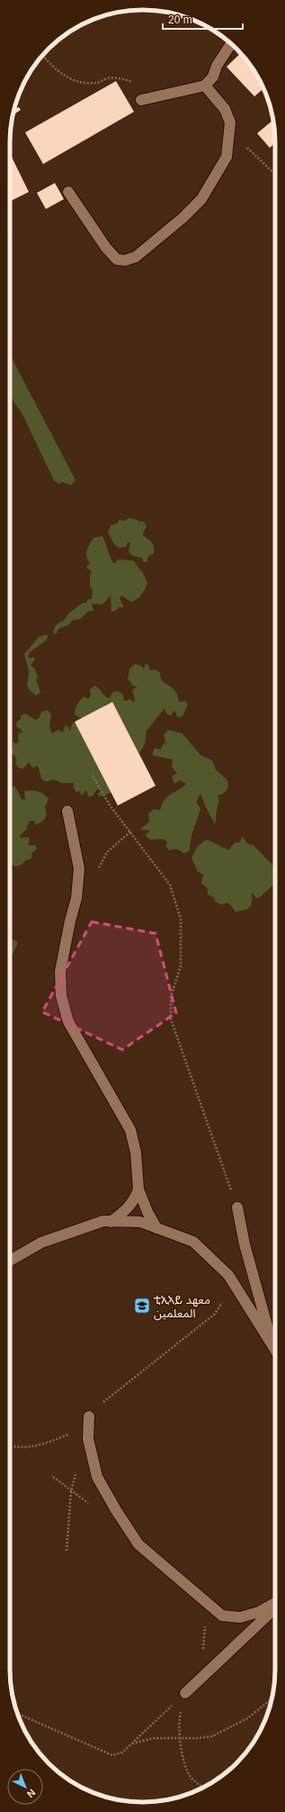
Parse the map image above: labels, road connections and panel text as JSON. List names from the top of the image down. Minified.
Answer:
{"places":{"school or university":["ቲኢኣይ معهد المعلمين"]},"scale_bar":"20 m","north":"bottom right"}
